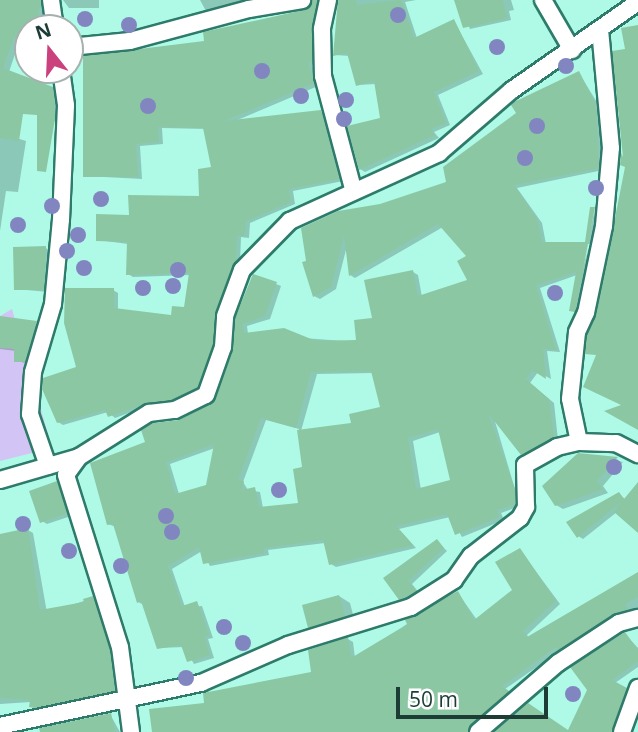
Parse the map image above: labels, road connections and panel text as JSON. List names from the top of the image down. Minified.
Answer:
{"scale_bar":"50 m","north":"top"}
